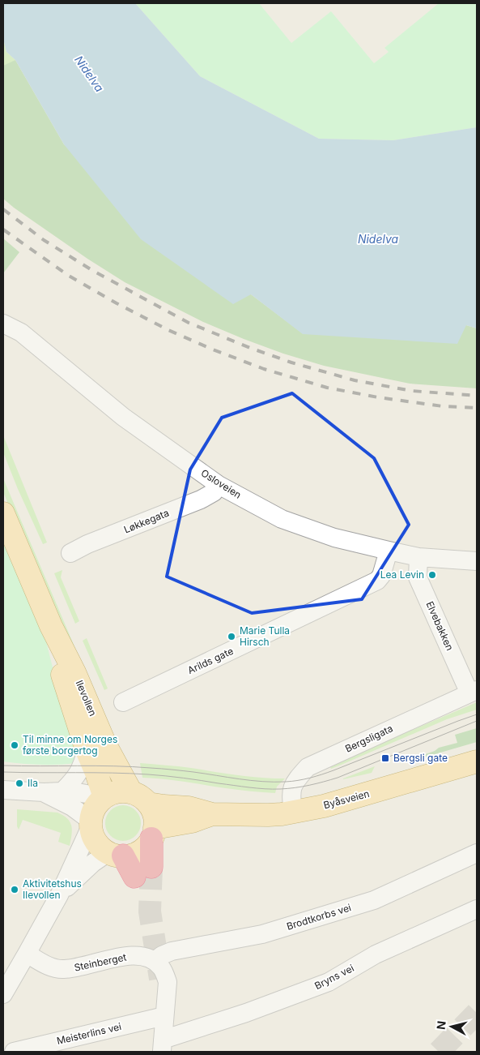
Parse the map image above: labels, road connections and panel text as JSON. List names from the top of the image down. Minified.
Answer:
{"streets":{"main road":["Ilevollen","Byåsveien"],"street":["Osloveien","Løkkegata","Elvebakken","Arilds gate","Bergsligata","Brodtkorbs vei","Steinberget","Bryns vei","Meisterlins vei"]},"crossings":[["Osloveien","Løkkegata"],["Osloveien","Elvebakken"],["Osloveien","Arilds gate"],["Elvebakken","Bergsligata"],["Ilevollen","Byåsveien"],["Bergsligata","Byåsveien"],["Brodtkorbs vei","Steinberget"]],"water":["Nidelva"],"places":{"other":["Lea Levin","Marie Tulla Hirsch","Til minne om Norges første borgertog","Ila","Aktivitetshus Ilevollen"],"transit":["Bergsli gate"]},"north":"left"}
